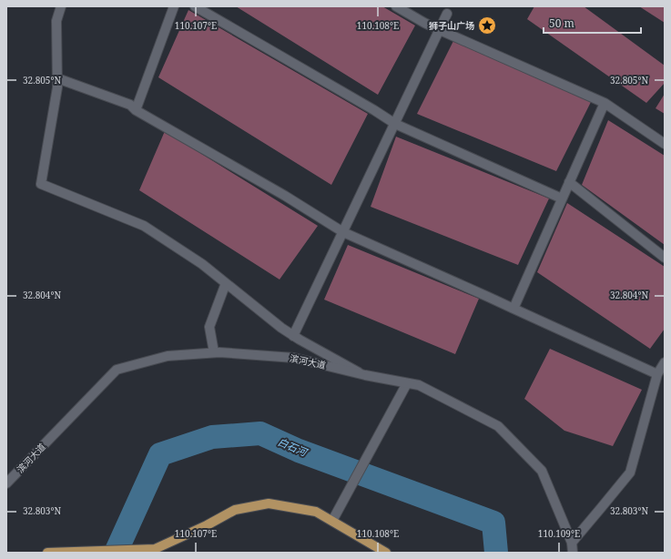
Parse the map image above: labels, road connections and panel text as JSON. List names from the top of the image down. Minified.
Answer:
{"streets":{"street":["滨河大道"]},"water":["白石河"],"places":{"place":["狮子山广场"]},"scale_bar":"50 m","coordinates":["110.107°E","110.108°E","32.805°N","32.804°N","32.803°N","110.109°E"]}
